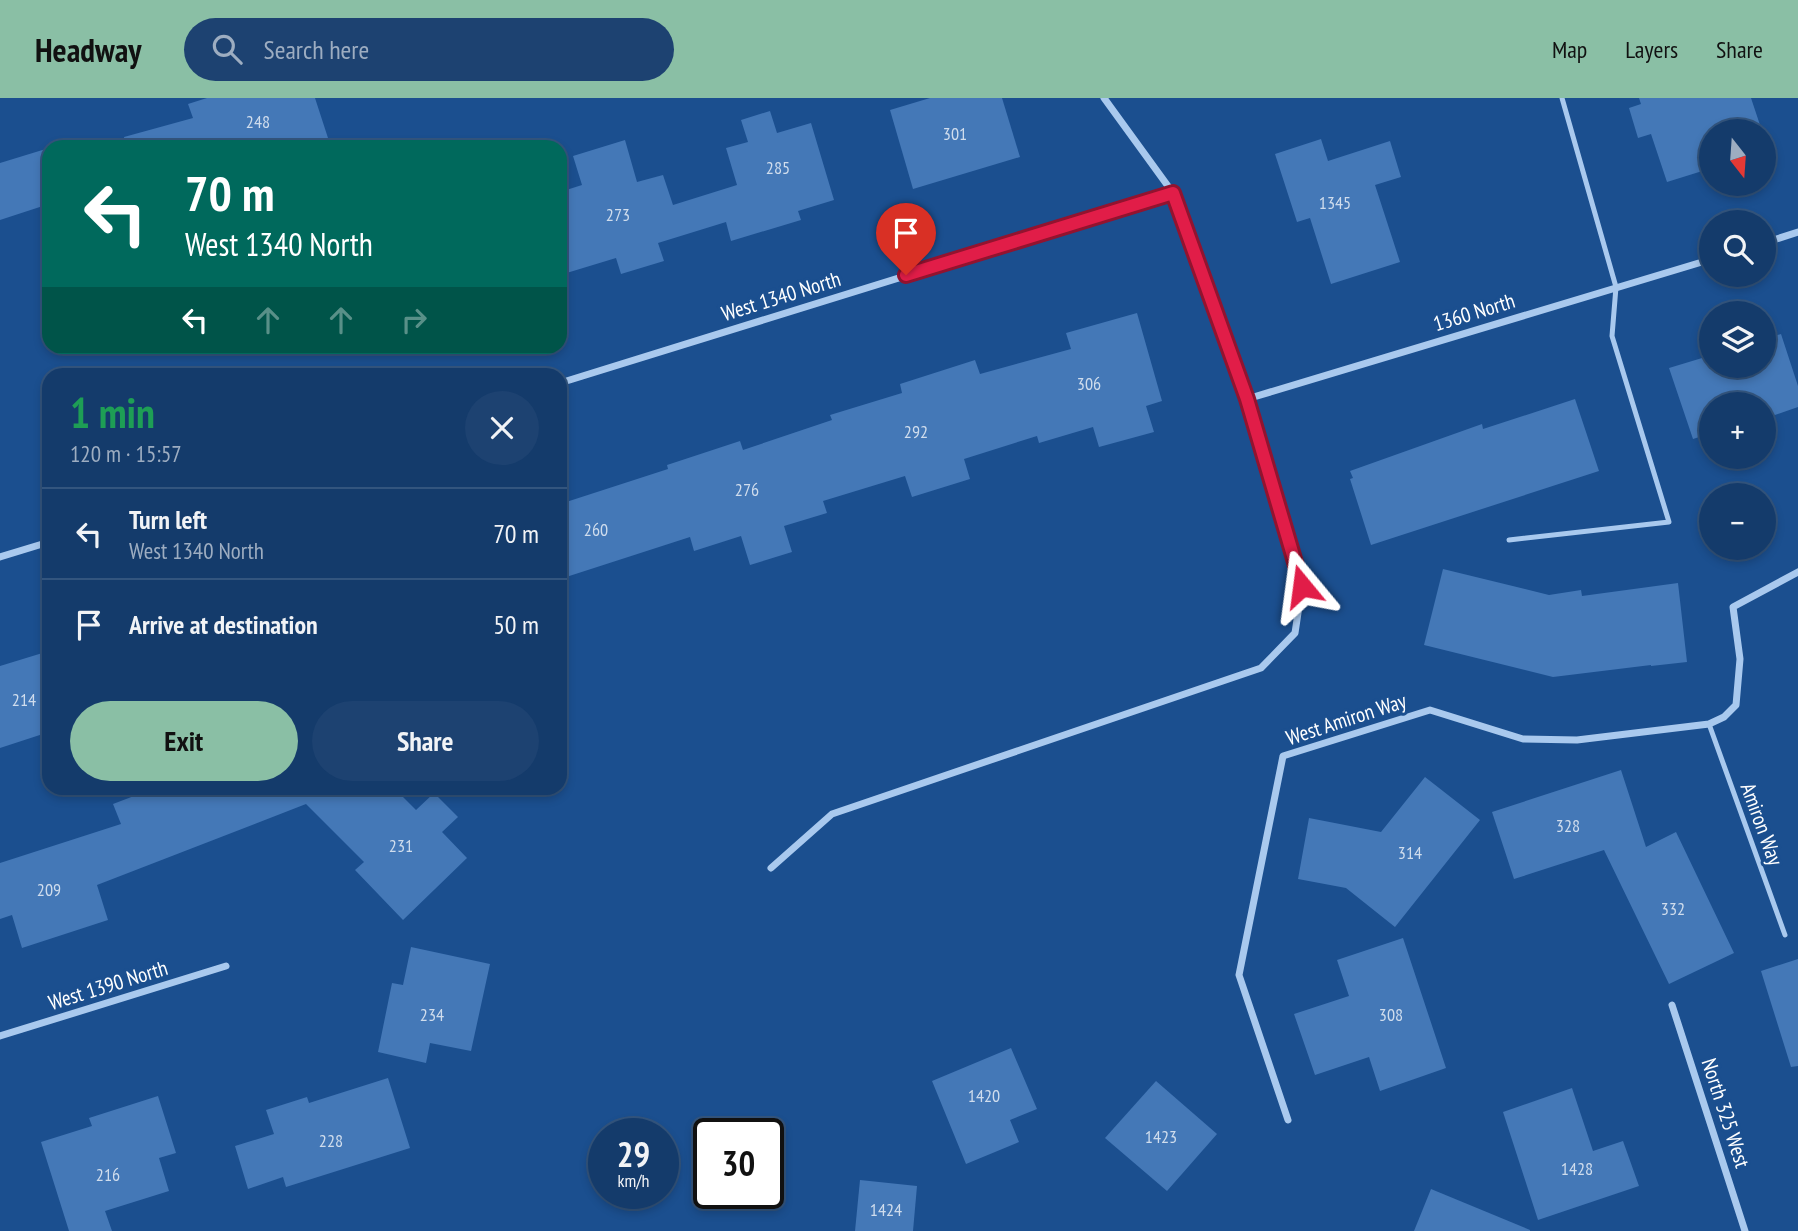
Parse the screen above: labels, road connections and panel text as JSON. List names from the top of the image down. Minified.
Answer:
{"streets":{"street":["West 1340 North","1360 North","West Amiron Way","West 1390 North","North 325 West"],"lane":["Amiron Way"]},"crossings":[["West Amiron Way","Amiron Way"]],"house_numbers":["248","301","285","1345","273","306","292","276","260","214","328","231","314","209","332","234","308","1420","1423","228","1428","216","1424"],"north":"bottom","page":{"header":"Headway","search":"Search here","nav":["Map","Layers","Share"],"map_buttons":["+","−"],"turn":["70 m","West 1340 North"],"heading":["1 min","120 m · 15:57"],"list":[{"name":"Turn left","note":"West 1340 North","value":"70 m"},{"name":"Arrive at destination","value":"50 m"}],"buttons":["Exit","Share"],"speed":"29 km/h","limit":"30"}}
